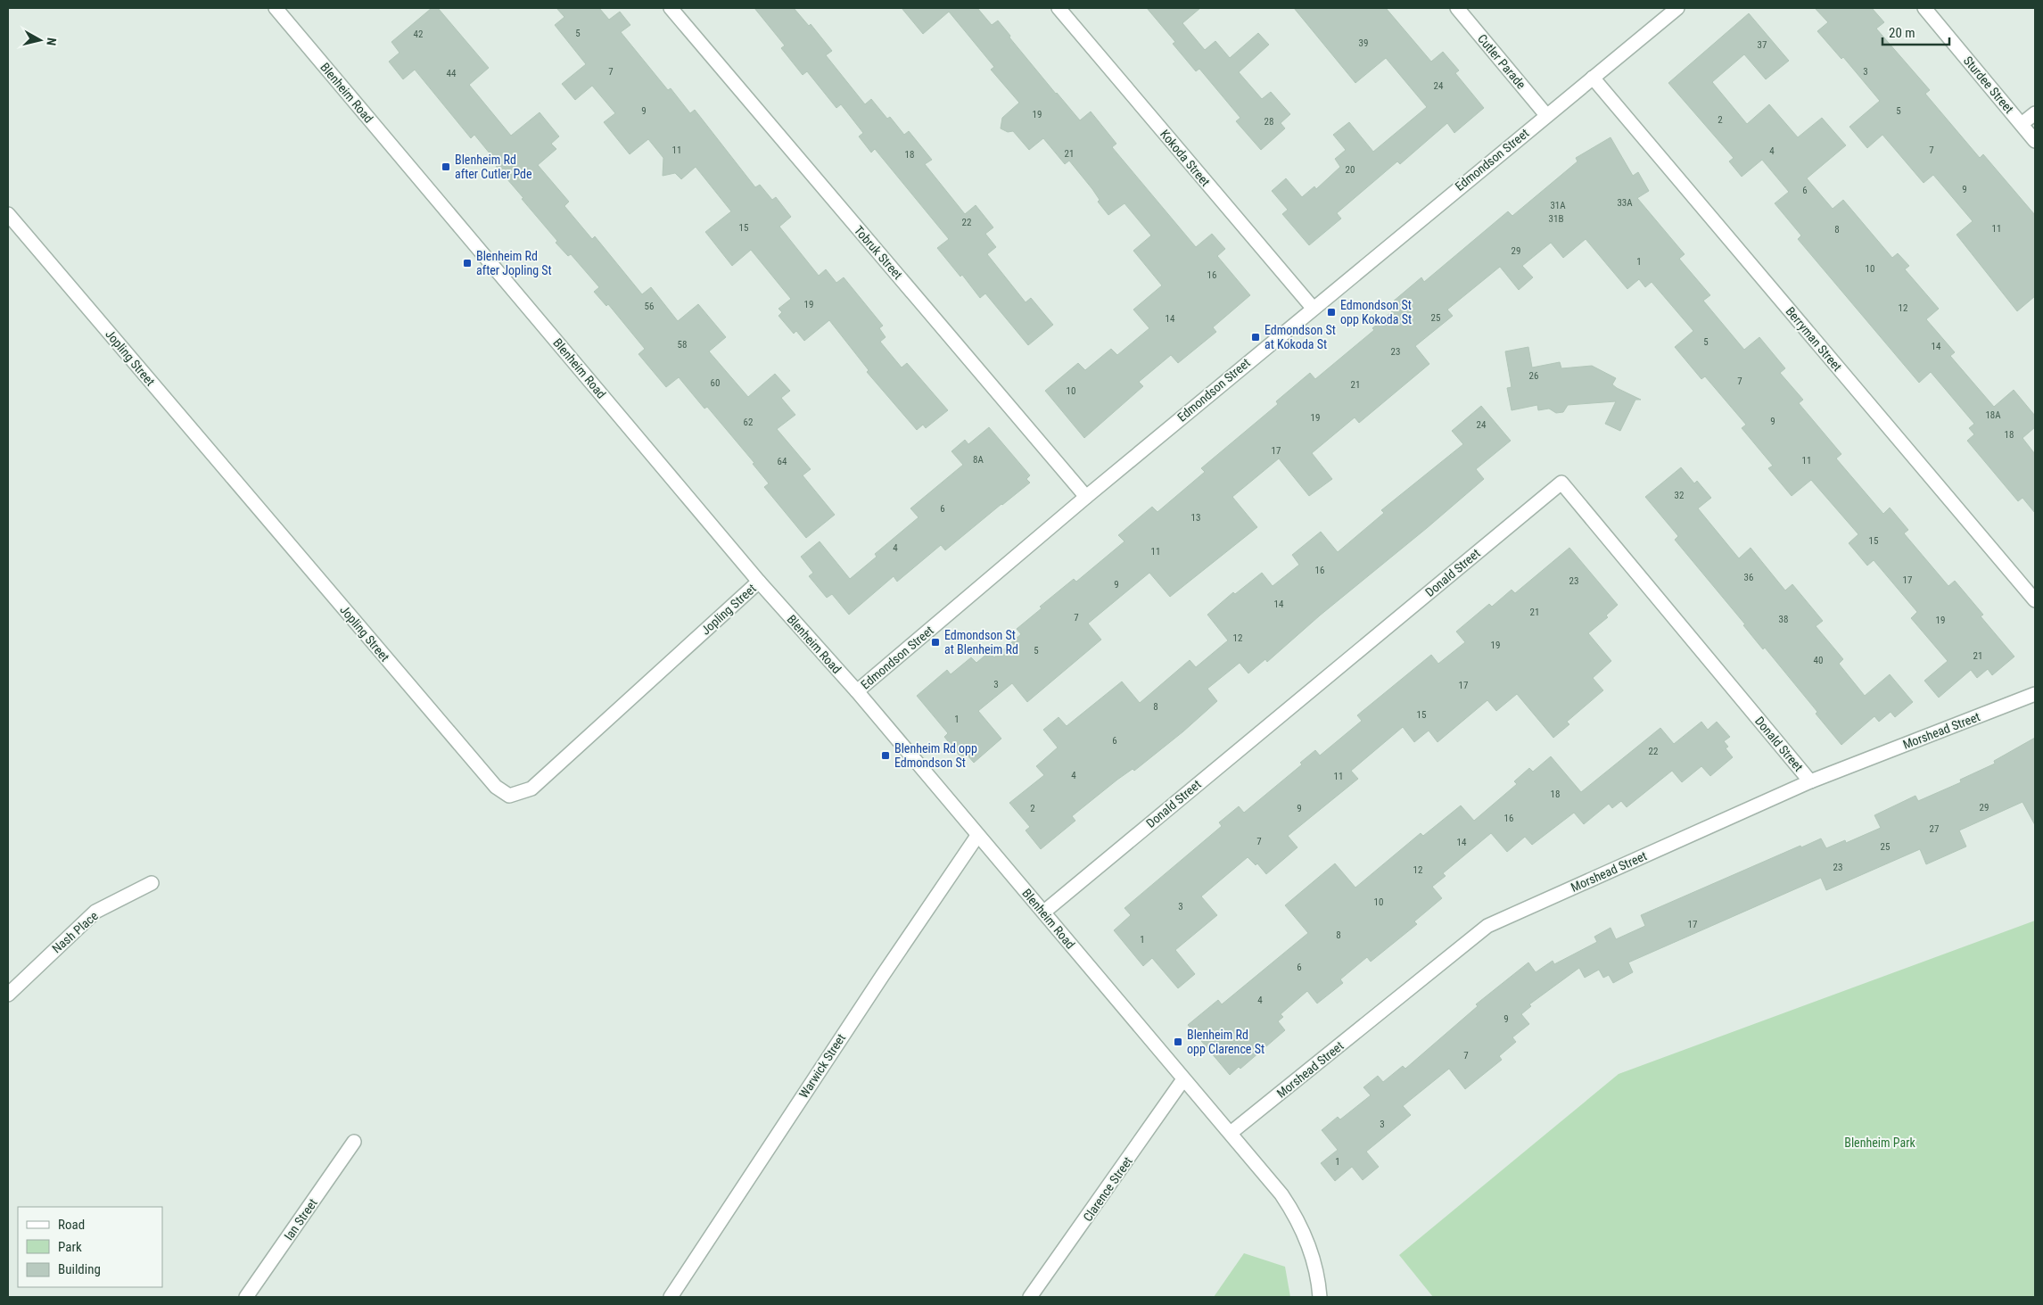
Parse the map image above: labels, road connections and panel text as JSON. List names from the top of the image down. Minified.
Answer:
{"streets":{"street":["Cutler Parade","Sturdee Street","Blenheim Road","Kokoda Street","Edmondson Street","Tobruk Street","Berryman Street","Jopling Street","Donald Street","Morshead Street","Nash Place","Warwick Street","Clarence Street","Ian Street"]},"crossings":[["Cutler Parade","Edmondson Street"],["Blenheim Road","Edmondson Street"],["Blenheim Road","Jopling Street"],["Blenheim Road","Donald Street"],["Blenheim Road","Morshead Street"],["Blenheim Road","Warwick Street"],["Blenheim Road","Clarence Street"],["Kokoda Street","Edmondson Street"],["Edmondson Street","Tobruk Street"],["Edmondson Street","Berryman Street"],["Donald Street","Morshead Street"]],"parks":["Blenheim Park"],"places":{"transit":["Blenheim Rd after Cutler Pde","Blenheim Rd after Jopling St","Edmondson St opp Kokoda St","Edmondson St at Kokoda St","Edmondson St at Blenheim Rd","Blenheim Rd opp Edmondson St","Blenheim Rd opp Clarence St"]},"house_numbers":["5","42","39","37","7","3","44","24","9","5","19","2","28","11","7","4","21","18","20","9","6","33A","31A","31B","22","15","11","8","29","1","10","16","19","56","12","25","14","5","58","14","23","26","7","60","21","10","18A","19","9","62","24","18","17","8A","11","64","32","6","13","15","4","11","16","36","17","23","9","14","21","7","38","19","12","19","5","21","40","3","17","8","15","1","6","22","4","11","18","29","2","9","16","27","7","14","25","23","12","10","3","17","8","1","6","4","9","7","3","1"],"legend":["Road","Park","Building"],"scale_bar":"20 m","north":"right"}
